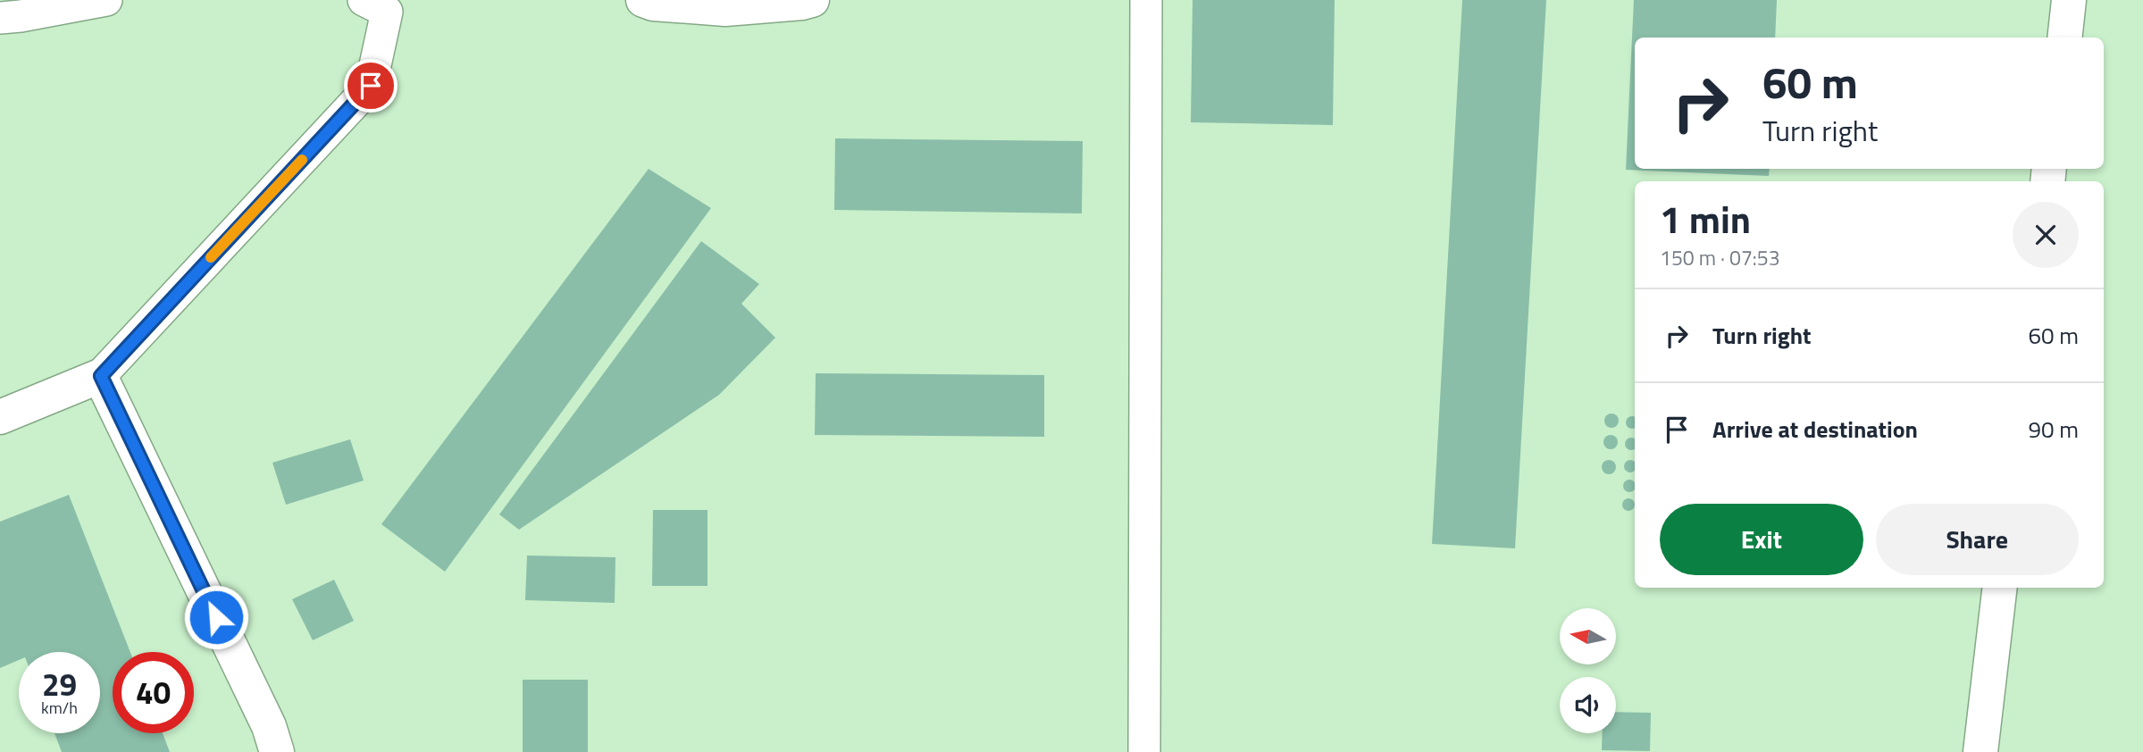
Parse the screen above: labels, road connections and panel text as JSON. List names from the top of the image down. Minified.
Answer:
{"north":"left","page":{"turn":["60 m","Turn right"],"heading":["1 min","150 m · 07:53"],"list":[{"name":"Turn right","value":"60 m"},{"name":"Arrive at destination","value":"90 m"}],"buttons":["Exit","Share"],"speed":"29 km/h","limit":"40"}}
